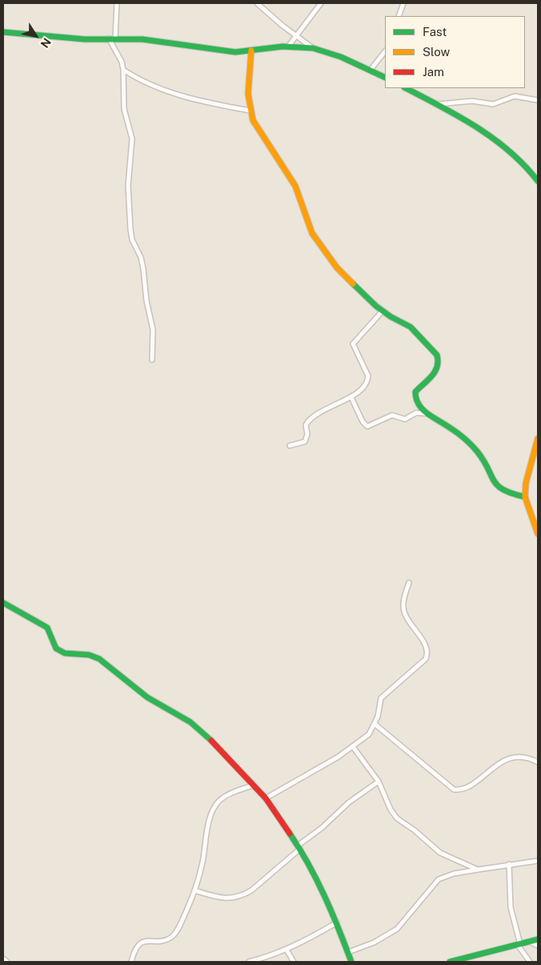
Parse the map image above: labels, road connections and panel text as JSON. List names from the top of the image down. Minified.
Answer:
{"legend":["Fast","Slow","Jam"],"north":"bottom right"}
